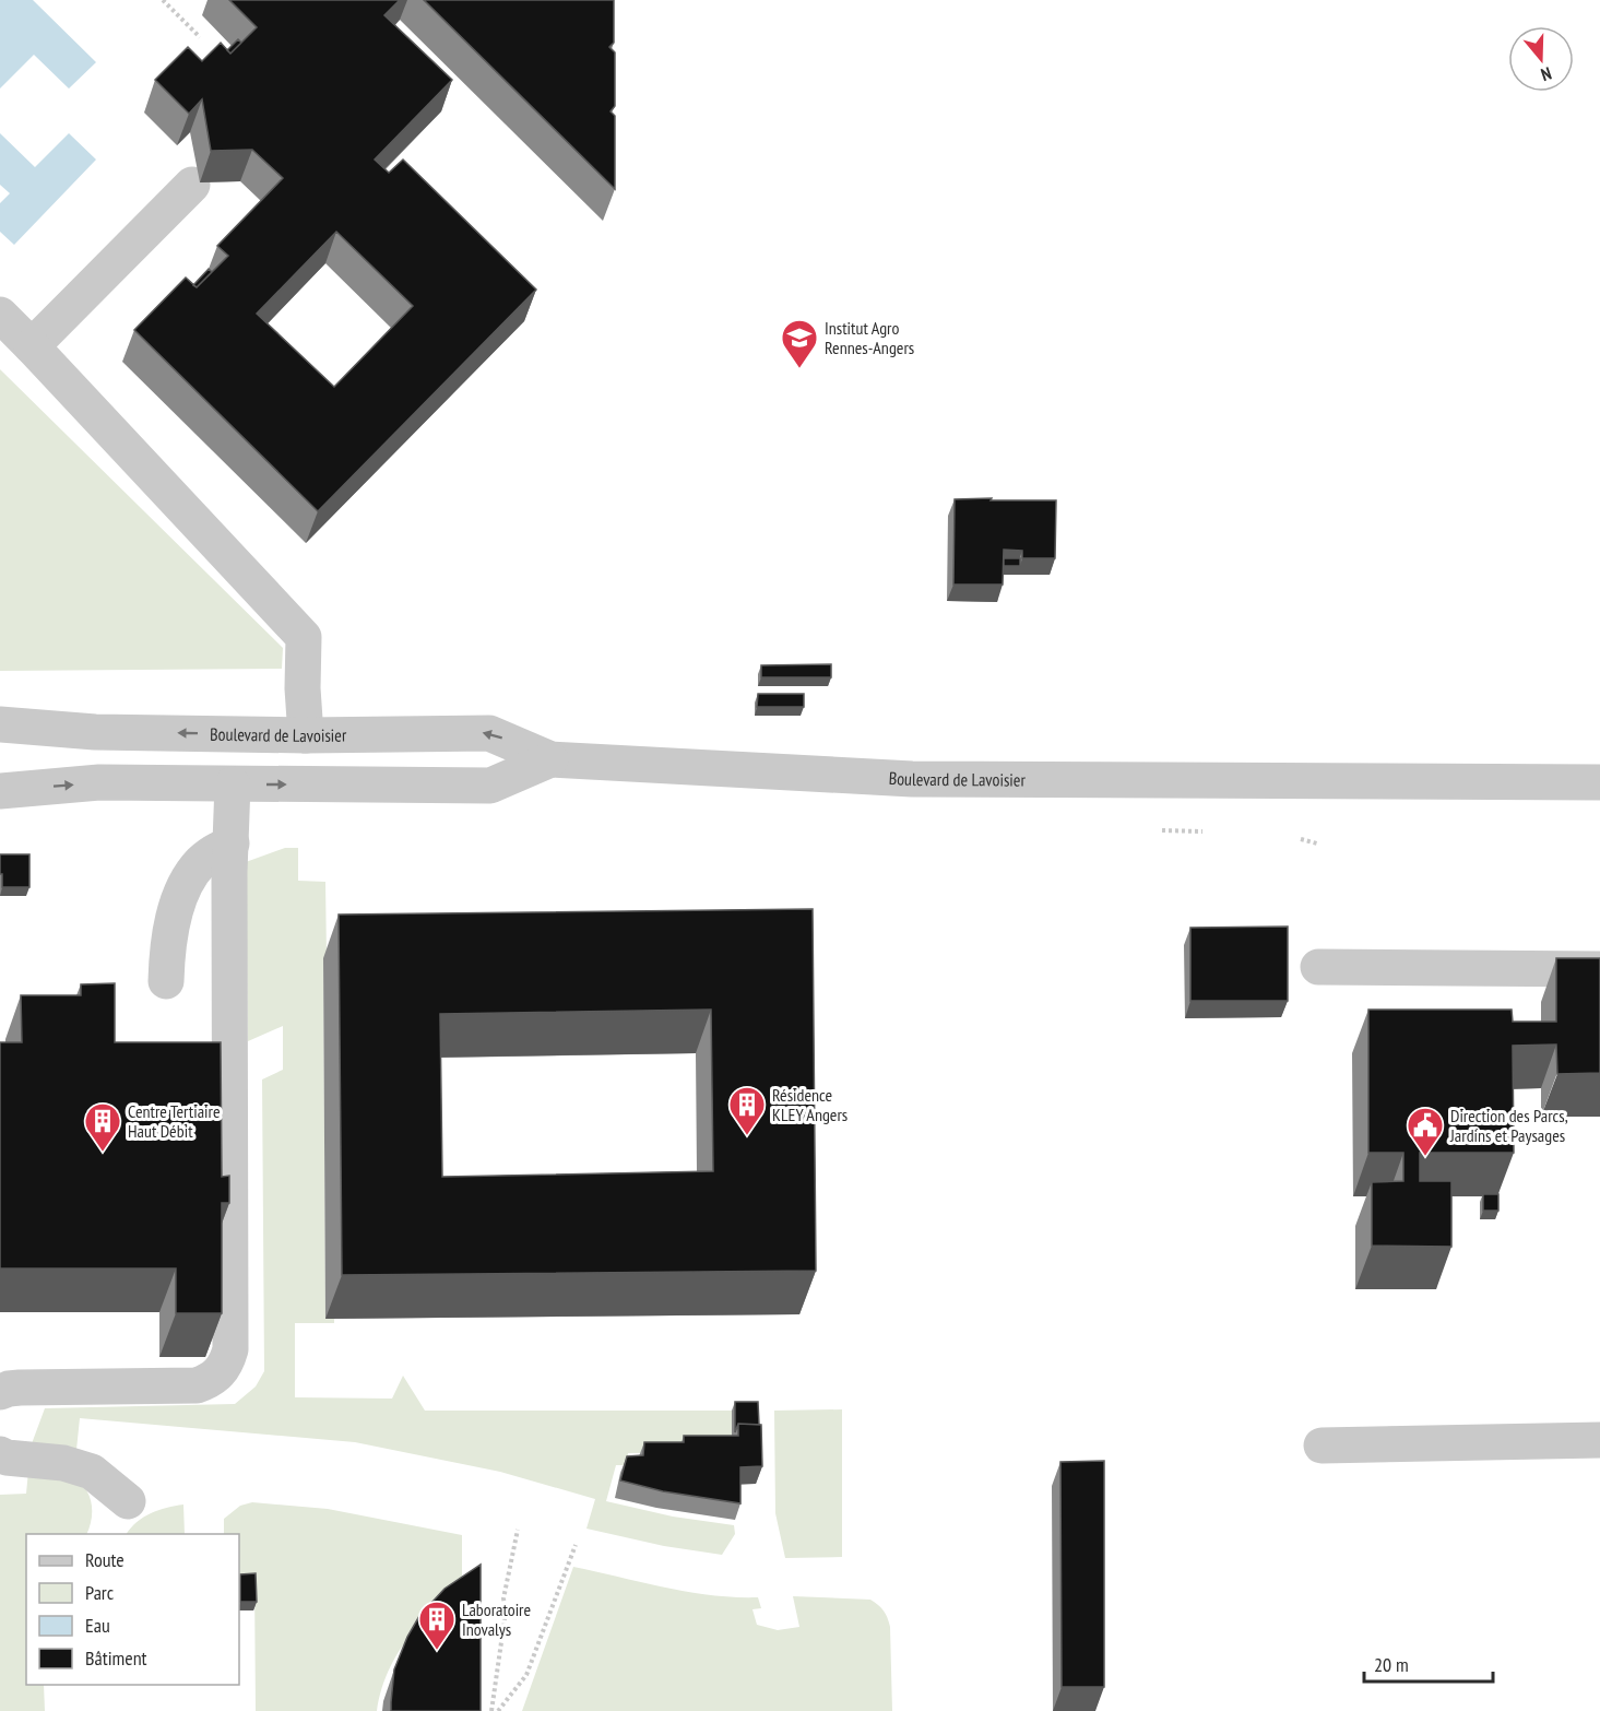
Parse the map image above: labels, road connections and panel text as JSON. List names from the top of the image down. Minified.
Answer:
{"streets":{"street":["Boulevard de Lavoisier"]},"places":{"school or university":["Institut Agro Rennes-Angers"],"building":["Résidence KLEY Angers","Centre Tertiaire Haut Débit","Laboratoire Inovalys"],"public building":["Direction des Parcs, Jardins et Paysages"]},"legend":["Route","Parc","Eau","Bâtiment"],"scale_bar":"20 m","north":"bottom"}
